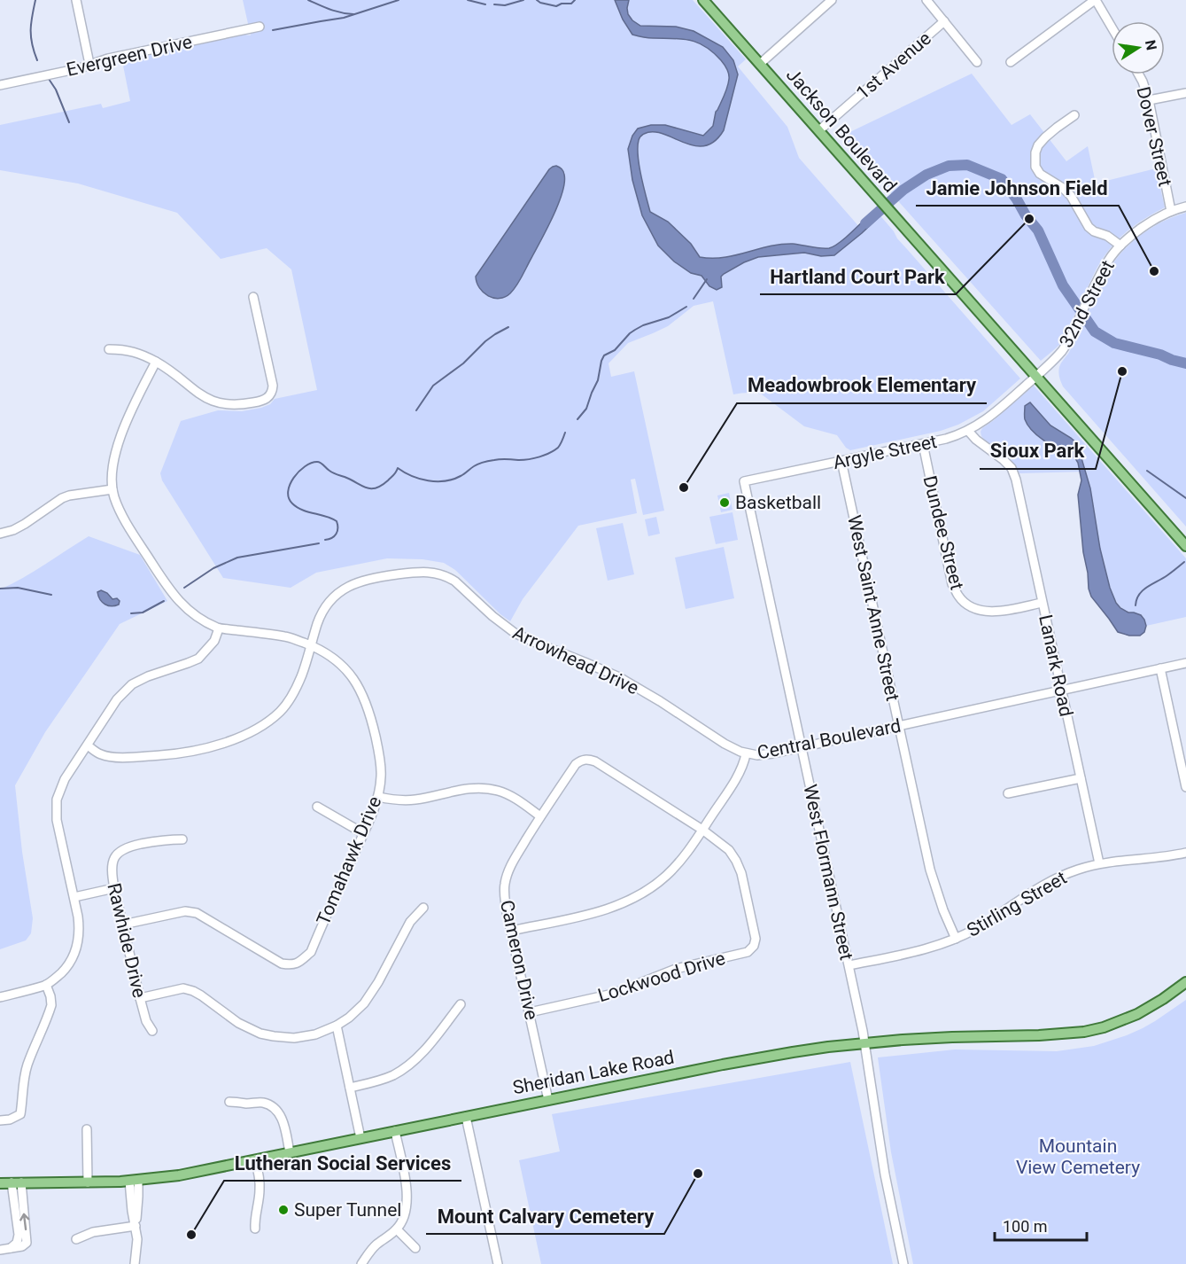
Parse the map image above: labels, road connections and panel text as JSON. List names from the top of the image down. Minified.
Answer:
{"streets":{"main road":["Jackson Boulevard","Sheridan Lake Road"],"street":["Evergreen Drive","1st Avenue","Dover Street","32nd Street","Argyle Street","Dundee Street","West Saint Anne Street","Arrowhead Drive","Lanark Road","Central Boulevard","Tomahawk Drive","West Flormann Street","Stirling Street","Rawhide Drive","Cameron Drive","Lockwood Drive"]},"crossings":[["1st Avenue","Jackson Boulevard"],["Jackson Boulevard","32nd Street"],["Dover Street","32nd Street"],["32nd Street","Argyle Street"],["32nd Street","Lanark Road"],["Argyle Street","Dundee Street"],["Argyle Street","West Saint Anne Street"],["Argyle Street","Lanark Road"],["Argyle Street","West Flormann Street"],["Dundee Street","Lanark Road"],["West Saint Anne Street","Central Boulevard"],["West Saint Anne Street","Stirling Street"],["Arrowhead Drive","Central Boulevard"],["Arrowhead Drive","Tomahawk Drive"],["Lanark Road","Central Boulevard"],["Lanark Road","Stirling Street"],["Central Boulevard","West Flormann Street"],["Central Boulevard","Cameron Drive"],["Central Boulevard","Lockwood Drive"],["Tomahawk Drive","Rawhide Drive"],["West Flormann Street","Stirling Street"],["West Flormann Street","Sheridan Lake Road"],["Cameron Drive","Lockwood Drive"],["Cameron Drive","Sheridan Lake Road"]],"parks":["Mountain View Cemetery"],"places":["Hartland Court Park","Jamie Johnson Field","Sioux Park","Meadowbrook Elementary","Basketball","Mount Calvary Cemetery","Super Tunnel","Lutheran Social Services"],"scale_bar":"100 m","north":"right"}
